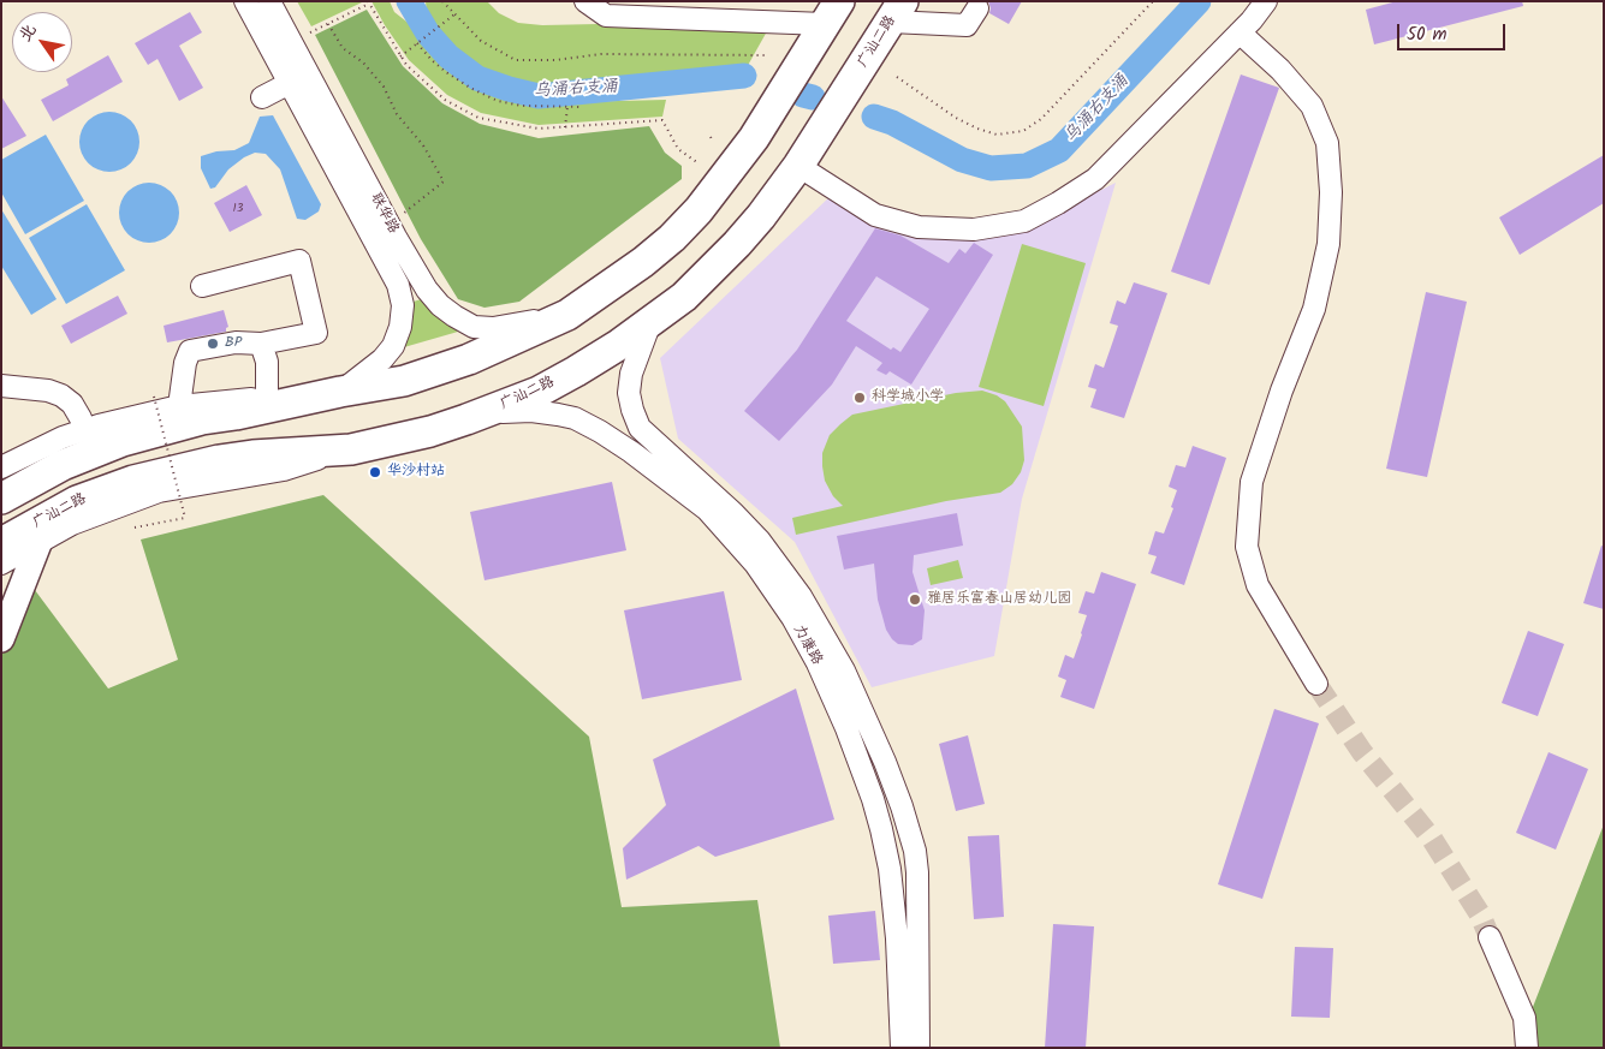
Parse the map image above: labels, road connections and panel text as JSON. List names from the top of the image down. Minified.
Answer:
{"streets":{"highway":["广汕二路"],"street":["联华路","力康路"]},"crossings":[["广汕二路","力康路"]],"water":["乌涌右支涌"],"places":["BP","科学城小学","华沙村站","雅居乐富春山居幼儿园"],"house_numbers":["13"],"scale_bar":"50 m","north":"top left"}
